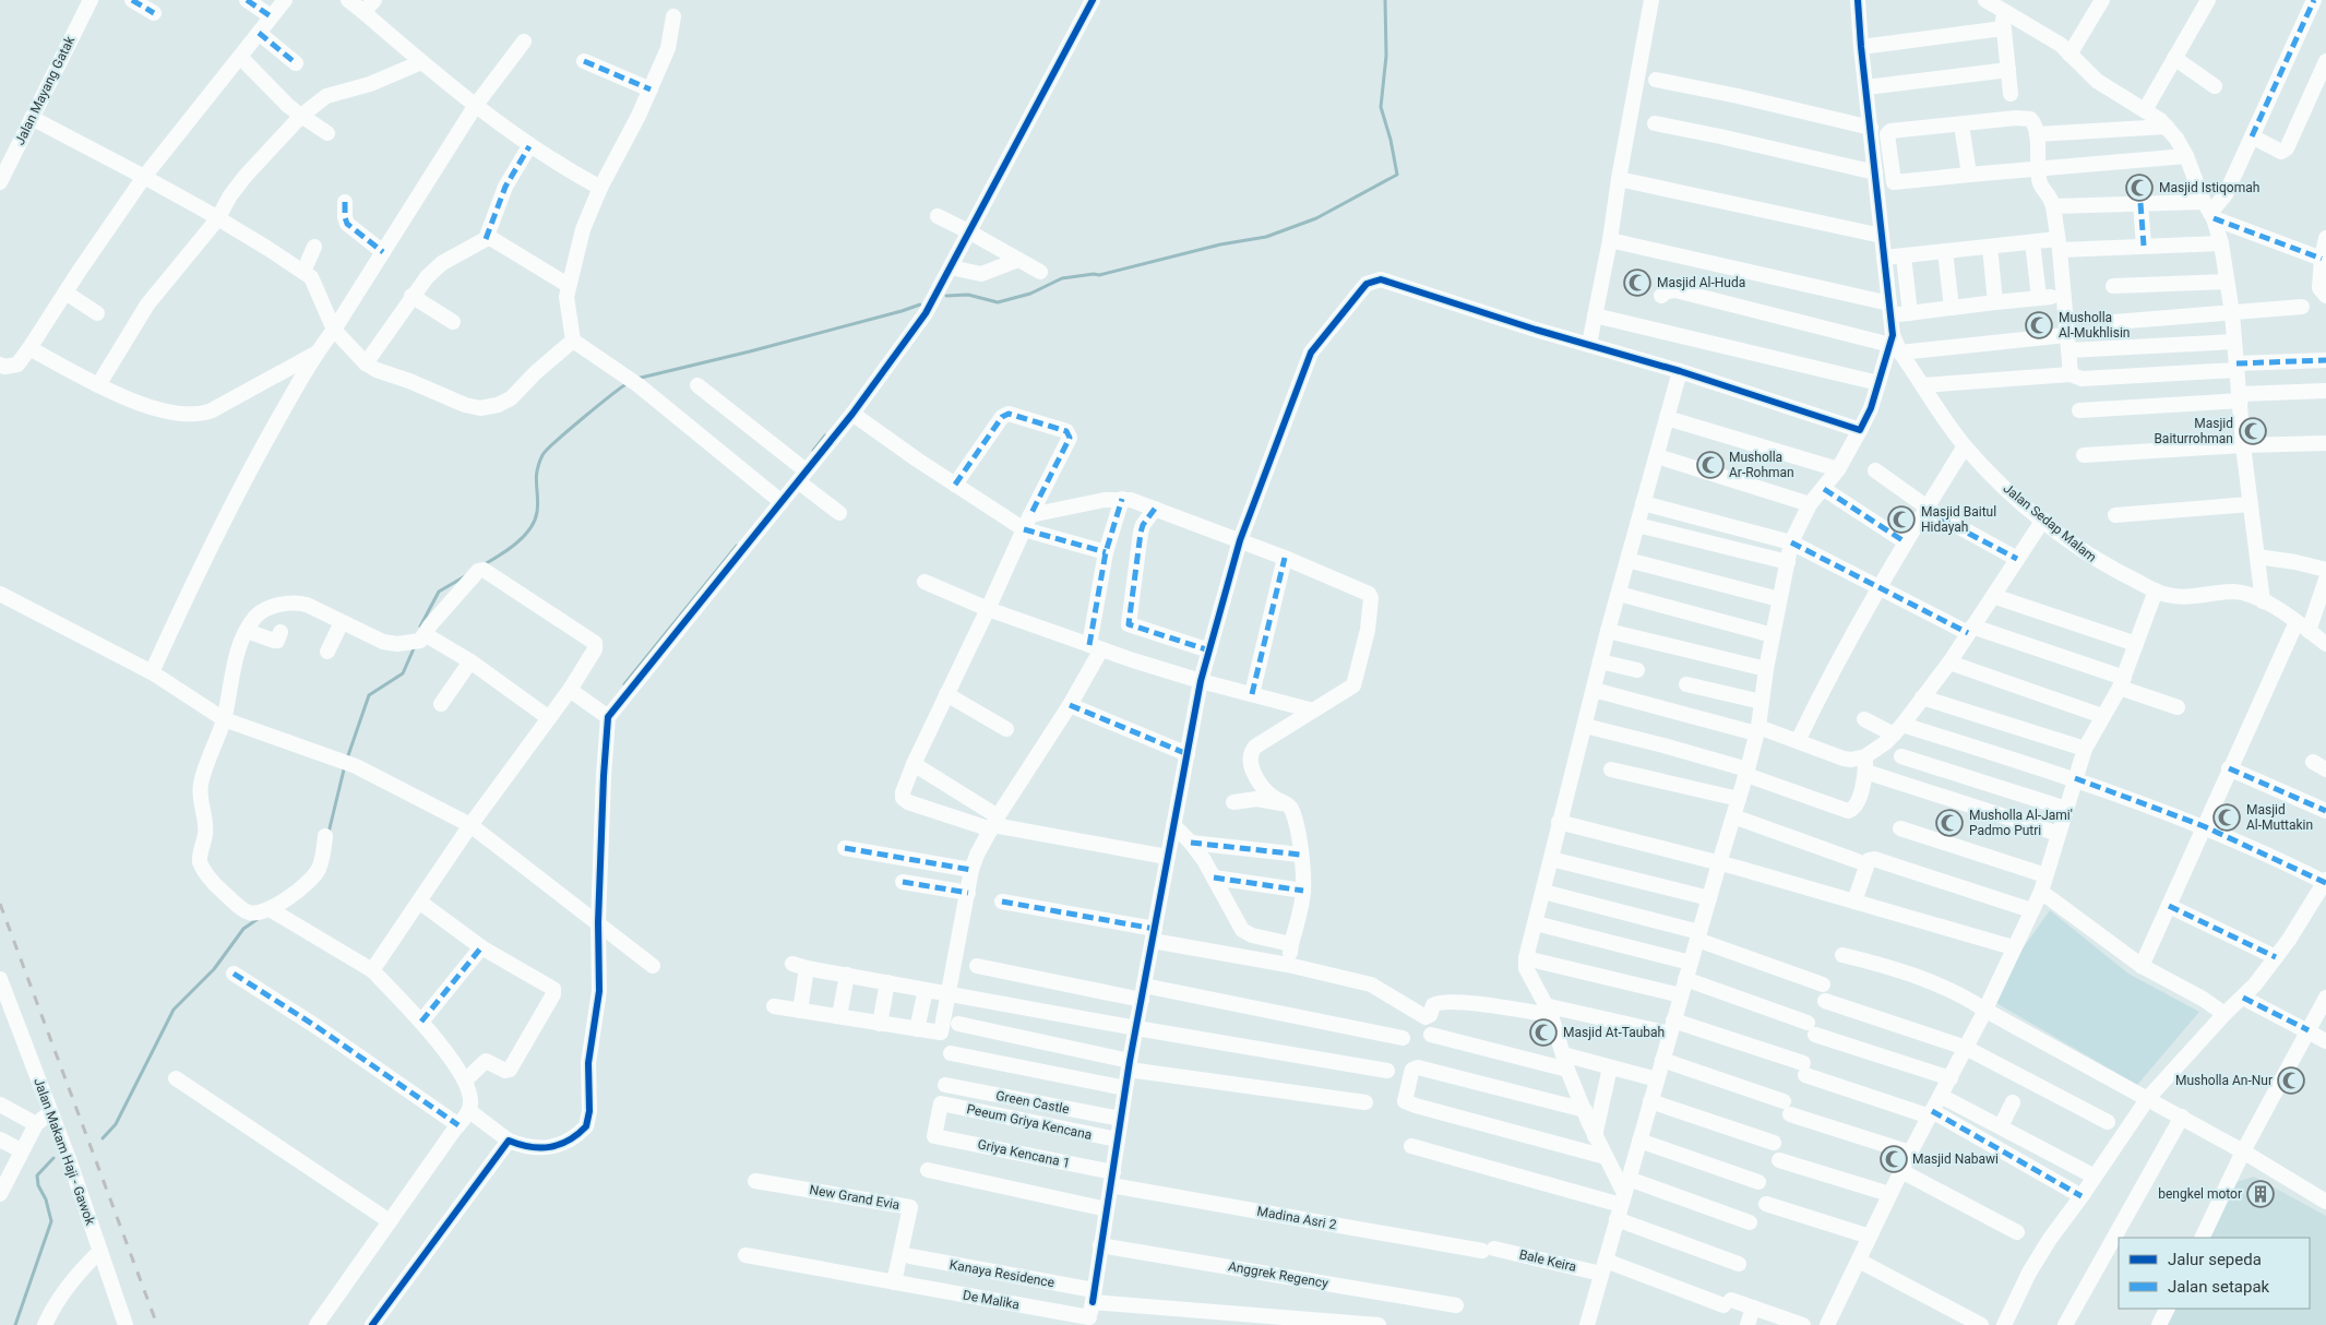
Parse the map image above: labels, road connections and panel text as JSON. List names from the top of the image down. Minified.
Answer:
{"streets":{"street":["Jalan Mayang Gatak","Jalan Sedap Malam","Green Castle","Peeum Griya Kencana","Jalan Makam Haji - Gawok","Griya Kencana 1","New Grand Evia","Madina Asri 2","Bale Keira","Kanaya Residence","Anggrek Regency","De Malika"]},"crossings":[["Peeum Griya Kencana","Griya Kencana 1"],["Griya Kencana 1","Madina Asri 2"],["New Grand Evia","De Malika"],["Madina Asri 2","Bale Keira"]],"places":{"mosque":["Masjid Istiqomah","Masjid Al-Huda","Musholla Al-Mukhlisin","Masjid Baiturrohman","Musholla Ar-Rohman","Masjid Baitul Hidayah","Masjid Al-Muttakin","Musholla Al-Jami' Padmo Putri","Masjid At-Taubah","Musholla An-Nur","Masjid Nabawi"],"building":["bengkel motor"]},"legend":["Jalur sepeda","Jalan setapak"]}
